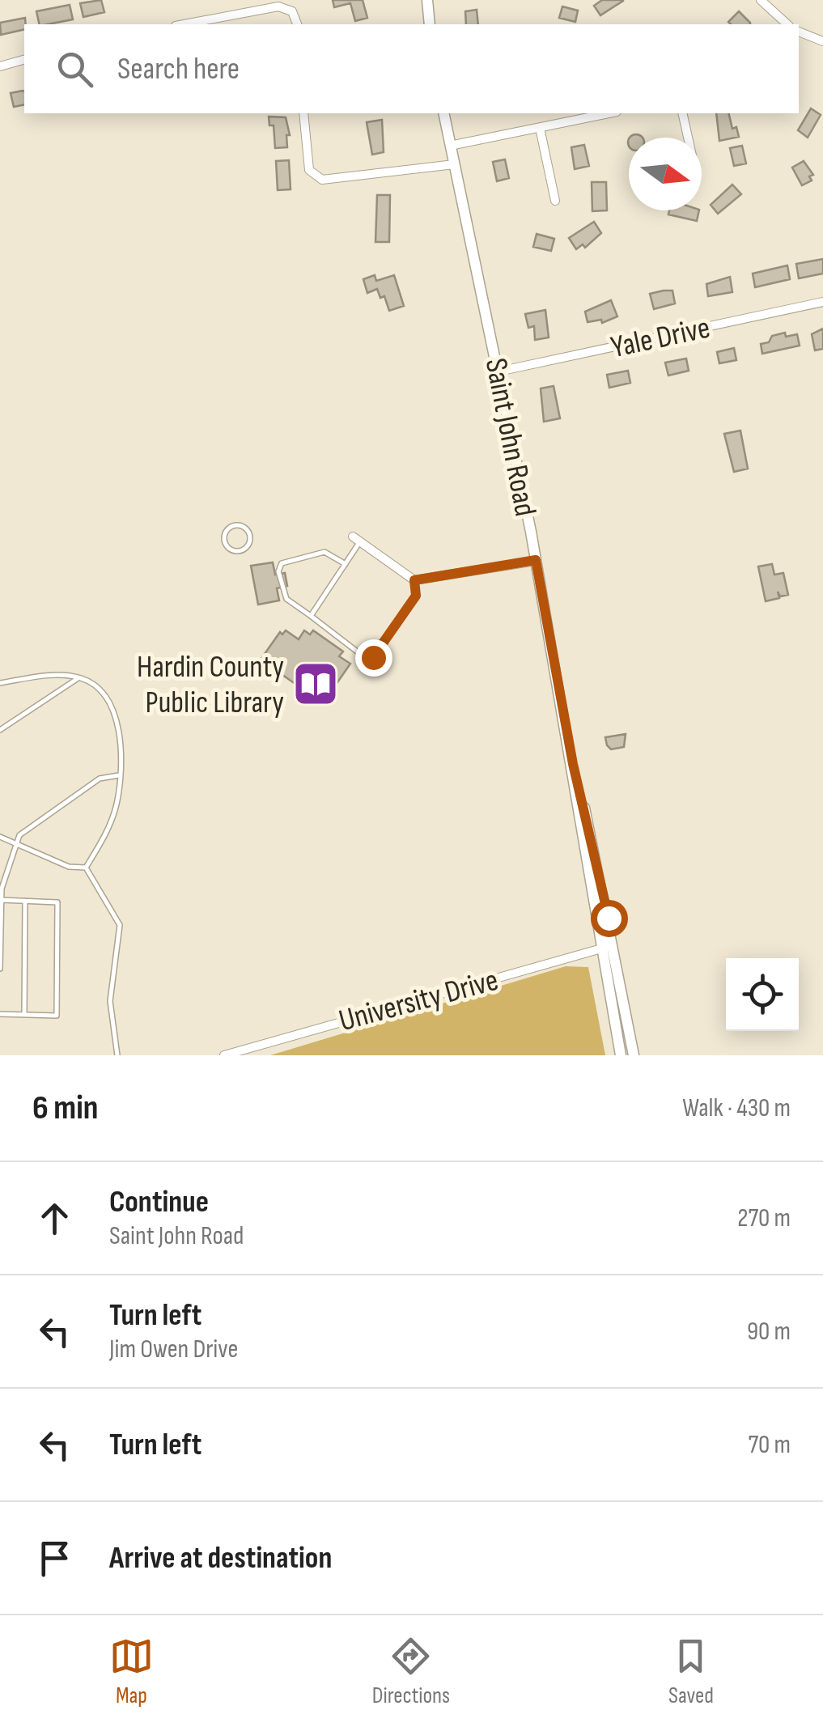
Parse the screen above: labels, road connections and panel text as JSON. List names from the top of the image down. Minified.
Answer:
{"streets":{"street":["Yale Drive","Saint John Road","University Drive"]},"crossings":[["Yale Drive","Saint John Road"],["Saint John Road","University Drive"]],"places":{"library":["Hardin County Public Library"]},"north":"right","page":{"search":"Search here","heading":["6 min","Walk · 430 m"],"list":[["Continue","Saint John Road","270 m"],["Turn left","Jim Owen Drive","90 m"],["Turn left","70 m"],"Arrive at destination"],"nav":["Map","Directions","Saved"]}}
